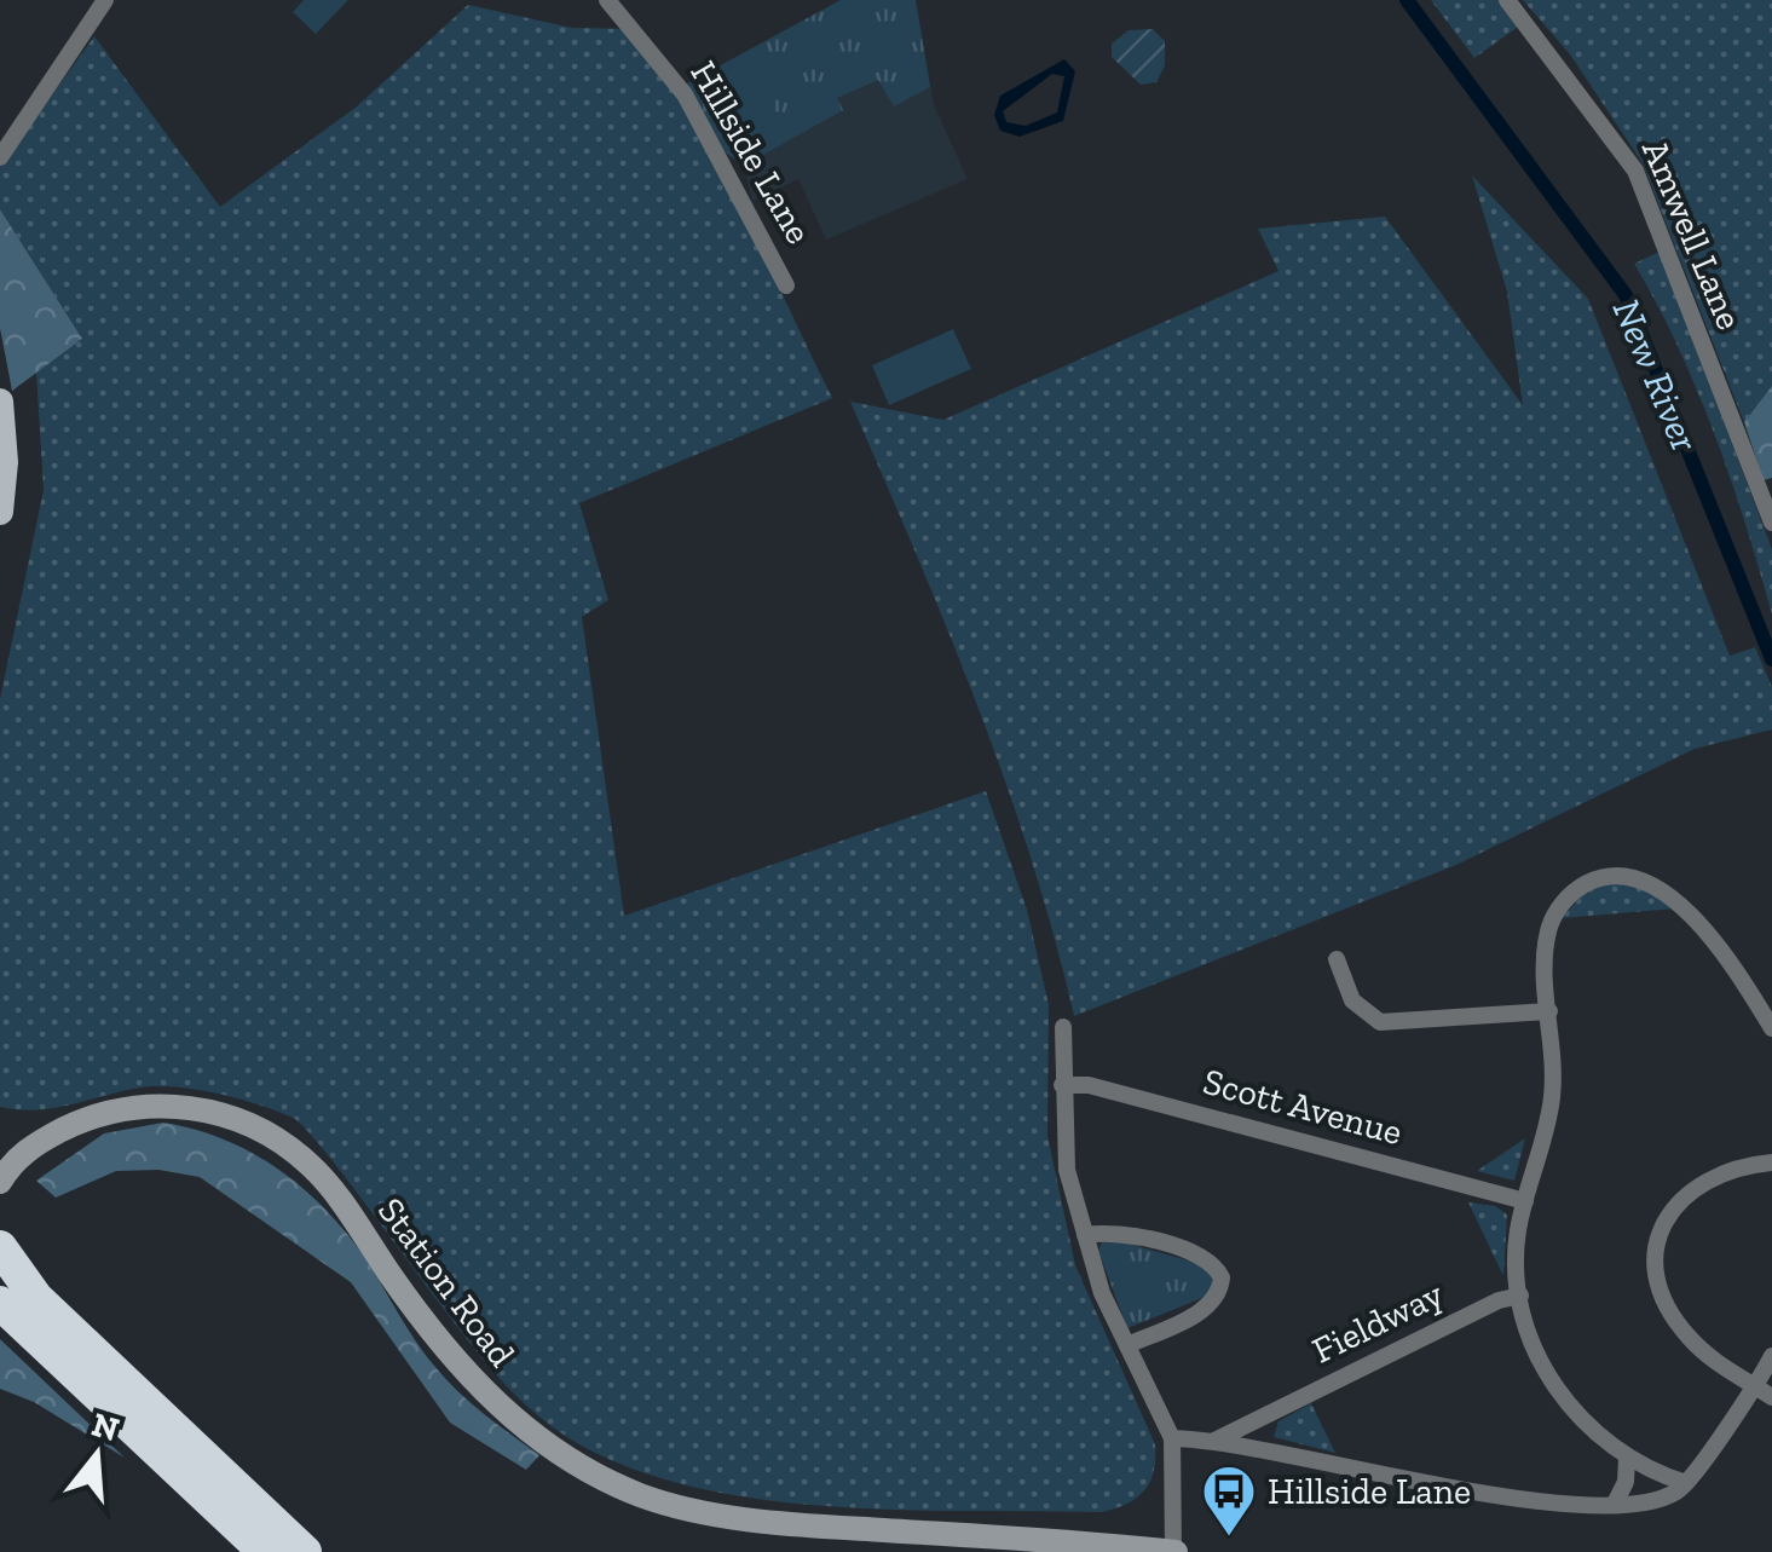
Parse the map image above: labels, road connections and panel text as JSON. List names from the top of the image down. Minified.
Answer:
{"streets":{"main road":["Station Road"],"street":["Hillside Lane","Amwell Lane","Scott Avenue","Fieldway"]},"water":["New River"],"places":{"bus stop":["Hillside Lane"]},"north":"top"}
